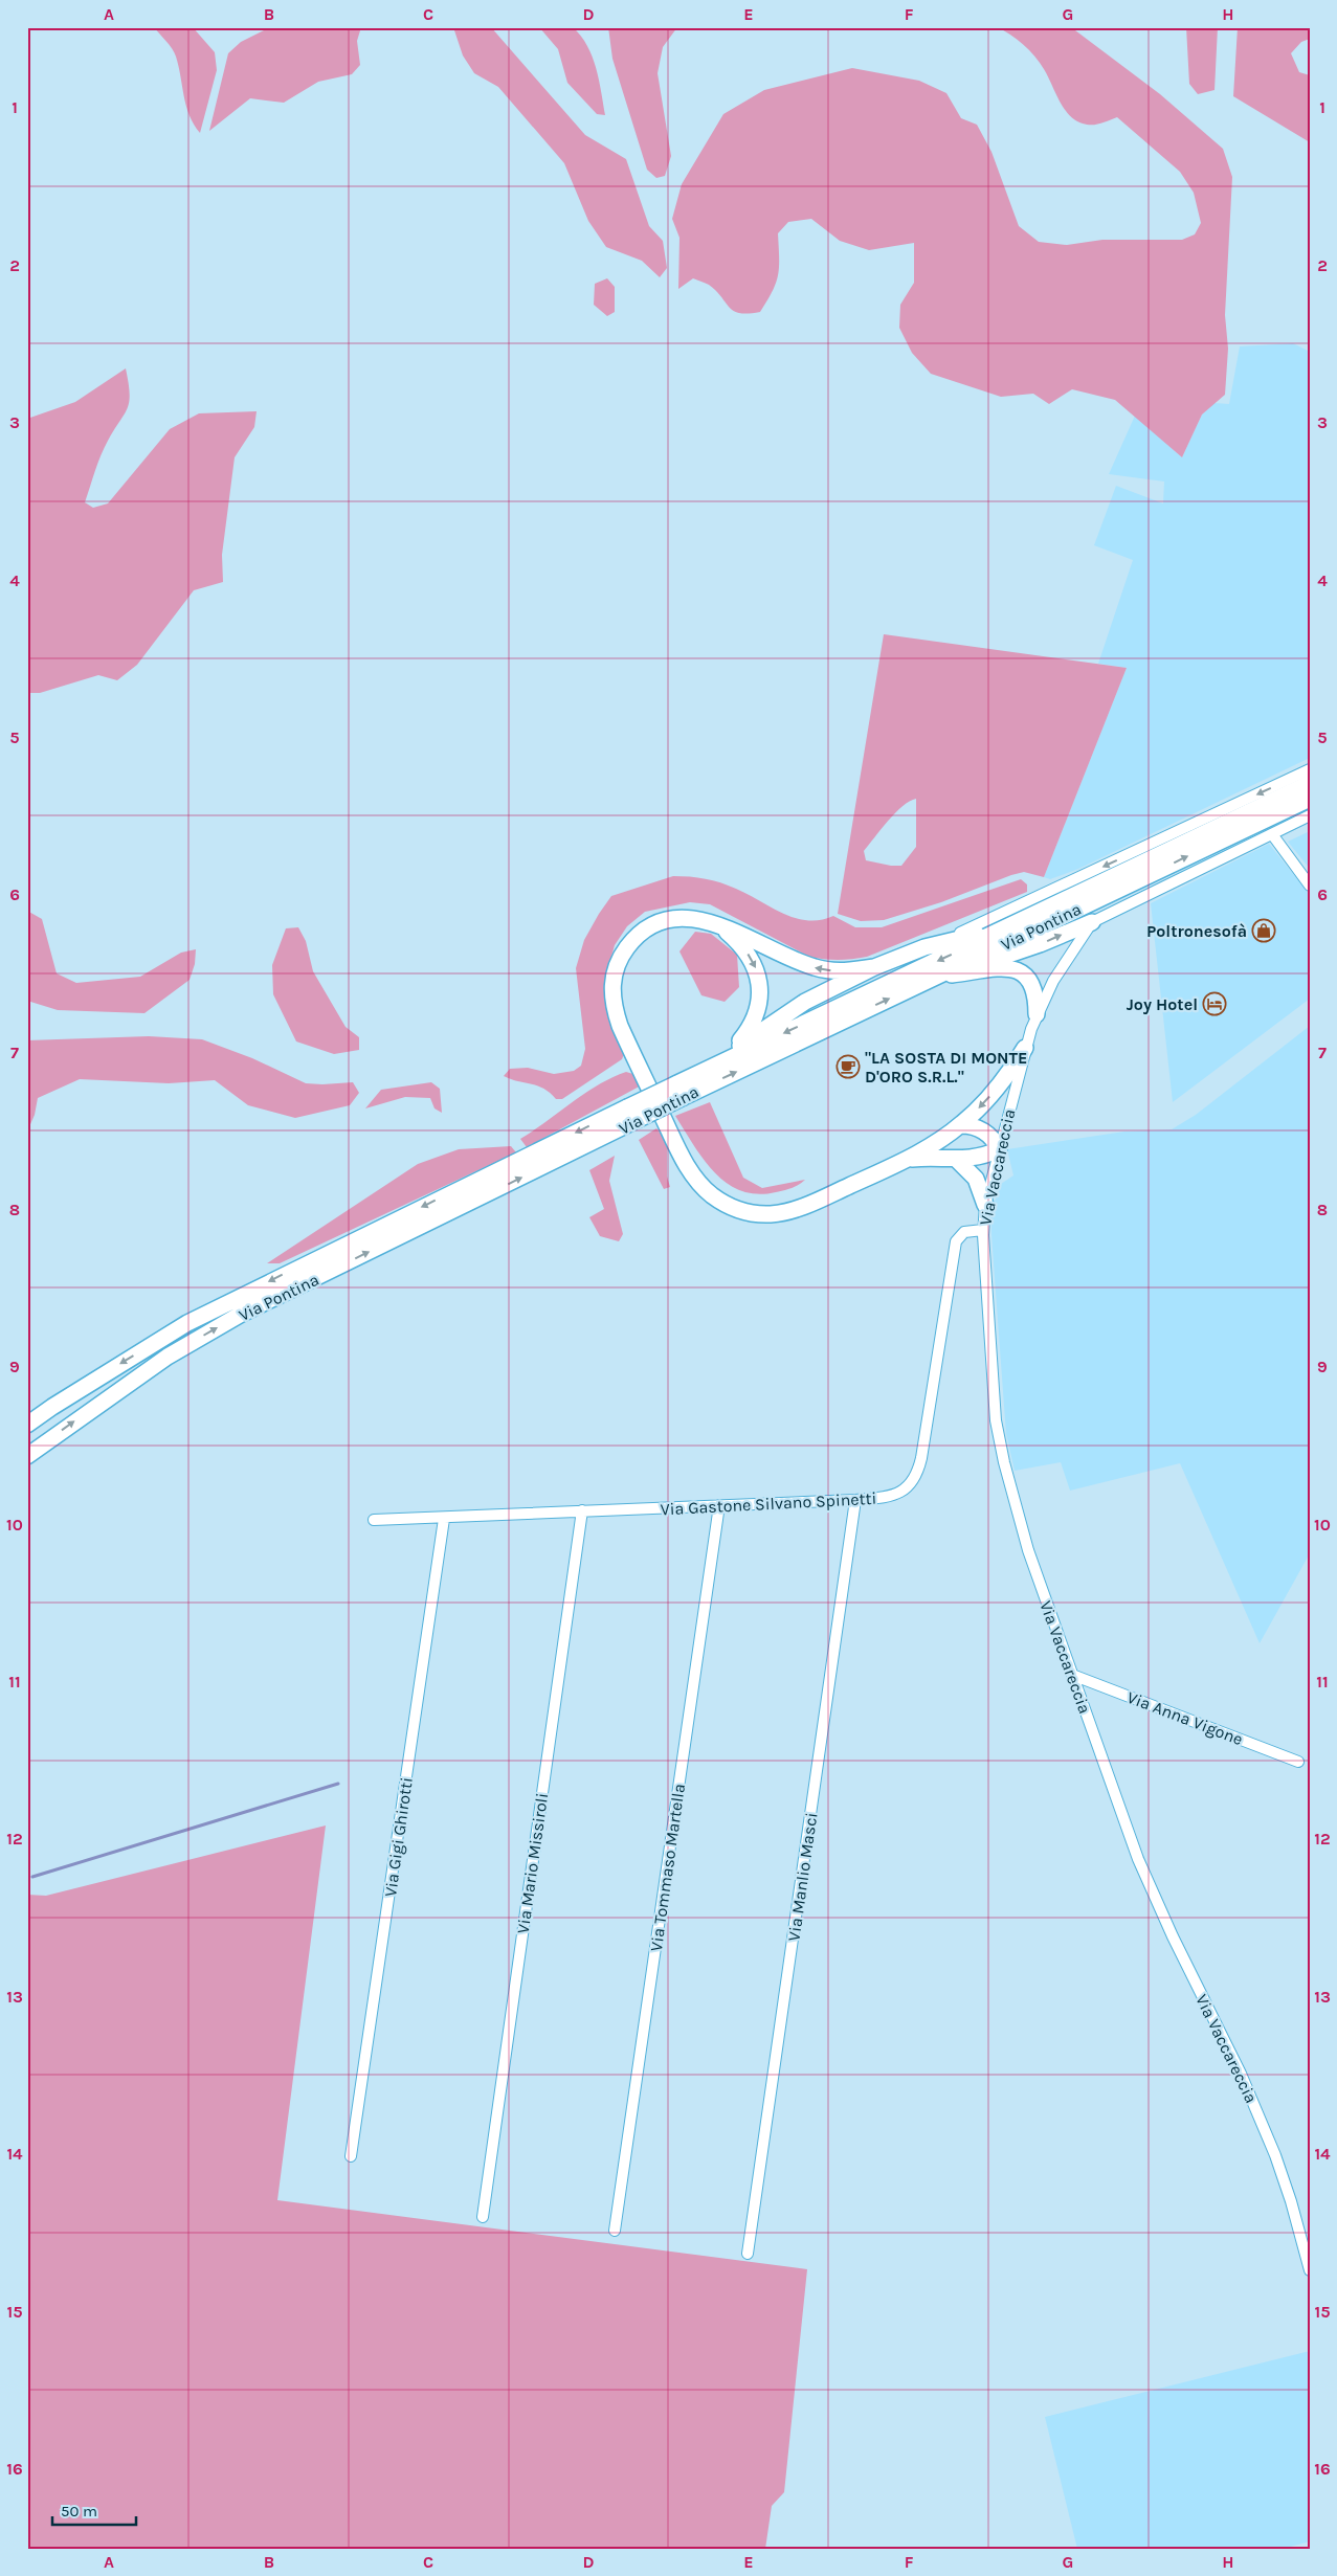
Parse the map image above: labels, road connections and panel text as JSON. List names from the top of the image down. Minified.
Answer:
{"streets":{"highway":["Via Pontina"],"street":["Via Vaccareccia","Via Gastone Silvano Spinetti","Via Anna Vigone","Via Gigi Ghirotti","Via Mario Missiroli","Via Tommaso Martella","Via Manlio Masci"]},"crossings":[["Via Pontina","Via Vaccareccia"],["Via Vaccareccia","Via Gastone Silvano Spinetti"],["Via Vaccareccia","Via Anna Vigone"],["Via Gastone Silvano Spinetti","Via Gigi Ghirotti"],["Via Gastone Silvano Spinetti","Via Mario Missiroli"],["Via Gastone Silvano Spinetti","Via Tommaso Martella"],["Via Gastone Silvano Spinetti","Via Manlio Masci"]],"places":{"shop":["Poltronesofà"],"hotel":["Joy Hotel"],"cafe":["\"LA SOSTA DI MONTE D'ORO S.R.L.\""]},"scale_bar":"50 m","grid":{"columns":["A","B","C","D","E","F","G","H"],"rows":["1","2","3","4","5","6","7","8","9","10","11","12","13","14","15","16"]}}
